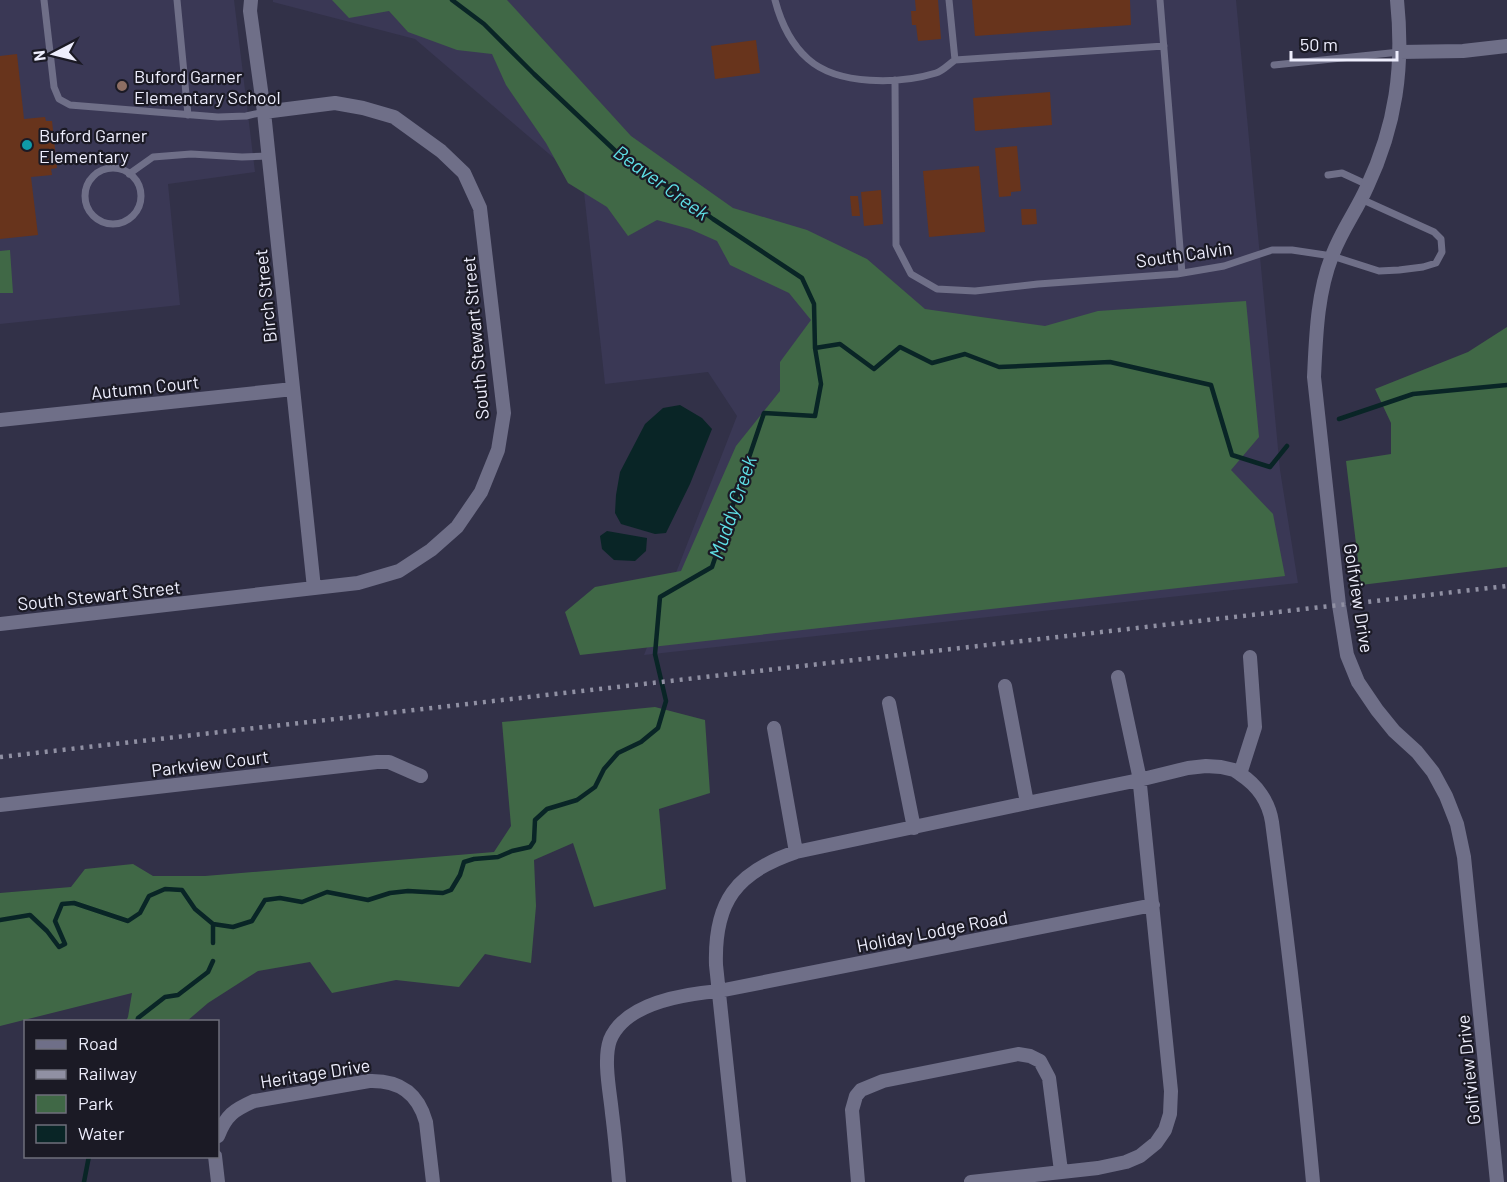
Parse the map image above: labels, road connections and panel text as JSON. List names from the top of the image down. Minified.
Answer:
{"streets":{"street":["Birch Street","South Stewart Street","Autumn Court","Golfview Drive","Parkview Court","Holiday Lodge Road","Heritage Drive"],"lane":["South Calvin"]},"crossings":[["South Calvin","Golfview Drive"],["Birch Street","South Stewart Street"],["Birch Street","Autumn Court"]],"water":["Beaver Creek","Muddy Creek"],"places":["Buford Garner Elementary School","Buford Garner Elementary"],"legend":["Road","Railway","Park","Water"],"scale_bar":"50 m","north":"left"}
